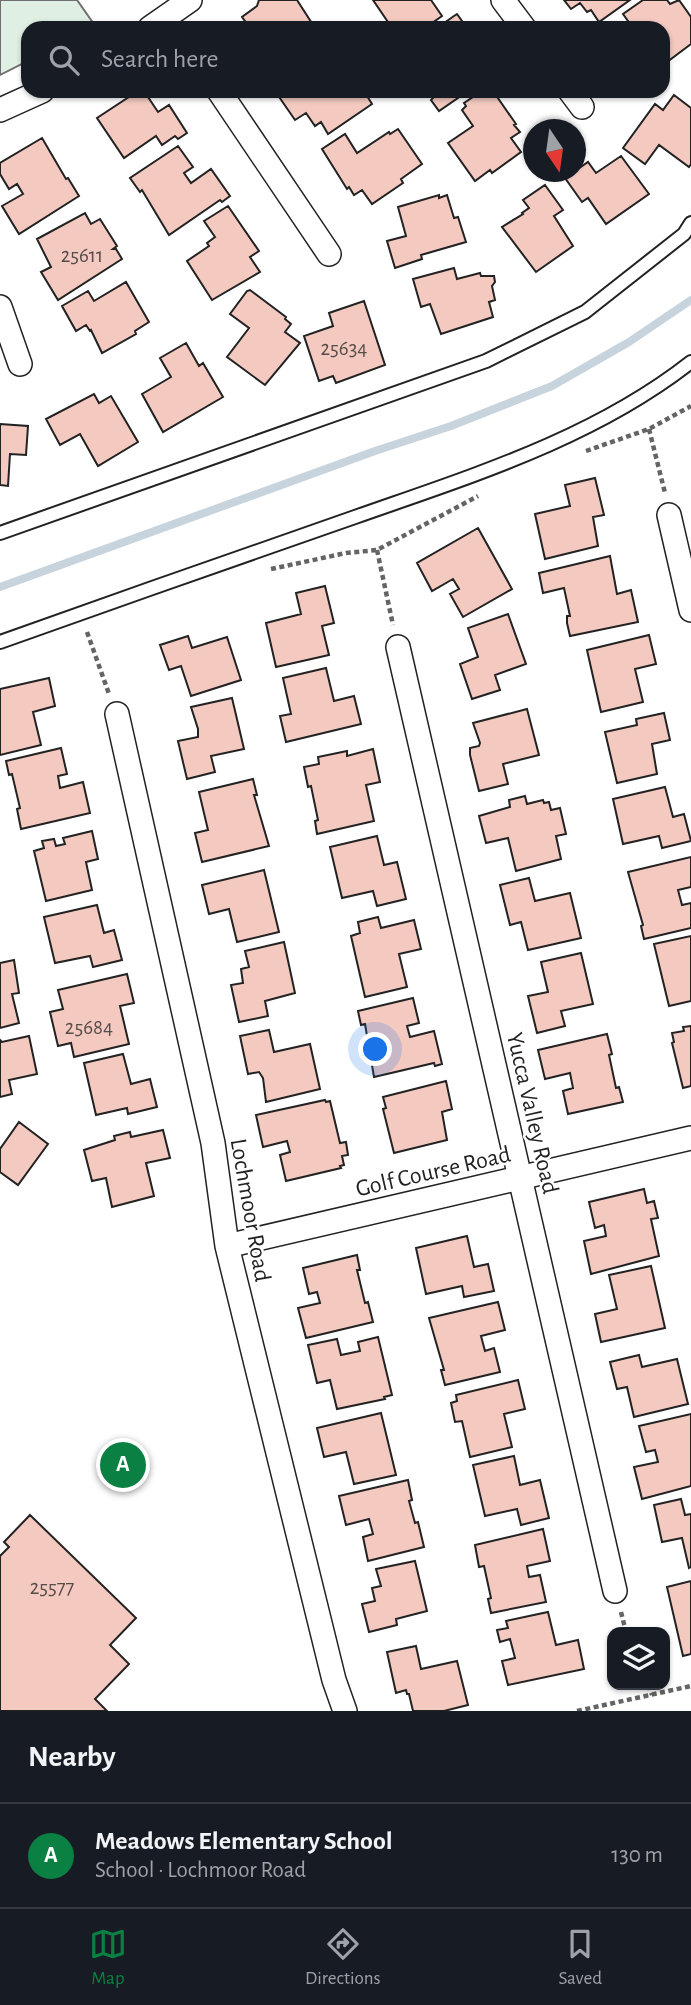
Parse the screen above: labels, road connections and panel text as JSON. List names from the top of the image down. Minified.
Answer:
{"streets":{"street":["Yucca Valley Road","Golf Course Road","Lochmoor Road"]},"crossings":[["Yucca Valley Road","Golf Course Road"],["Golf Course Road","Lochmoor Road"]],"house_numbers":["25611","25634","25684","25577"],"north":"bottom","page":{"search":"Search here","pins":"A","heading":"Nearby","list":[{"mark":"A","name":"Meadows Elementary School","note":"School · Lochmoor Road","value":"130 m"}],"nav":["Map","Directions","Saved"]}}
